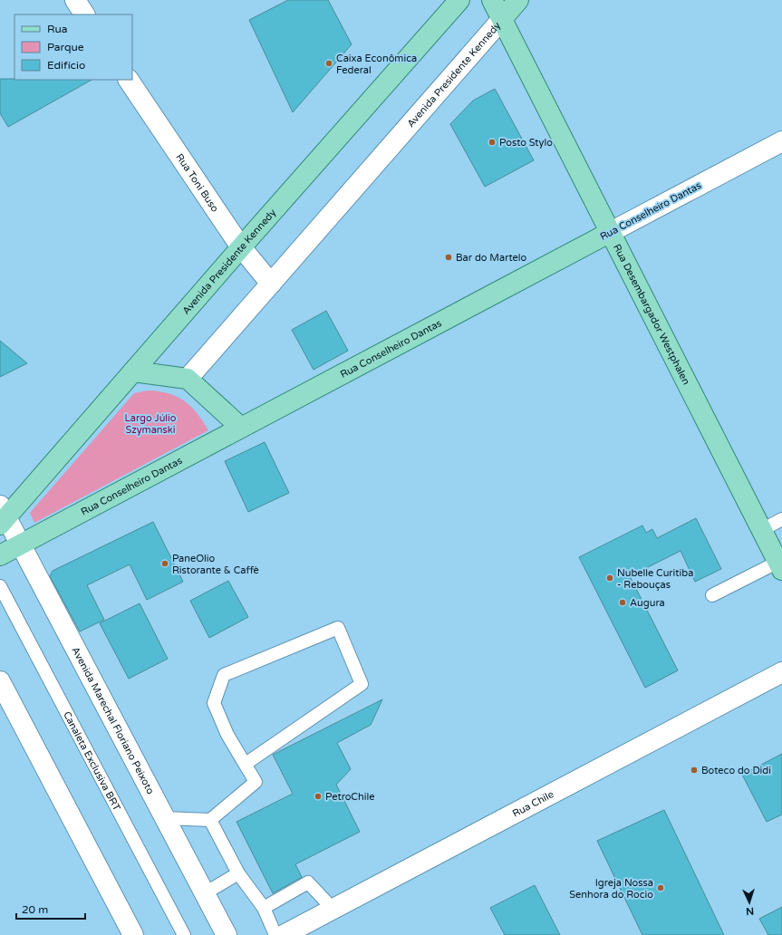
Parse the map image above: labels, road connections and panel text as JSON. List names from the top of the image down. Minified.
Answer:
{"streets":{"main road":["Avenida Presidente Kennedy","Rua Conselheiro Dantas","Rua Desembargador Westphalen"],"street":["Rua Toni Buso","Avenida Marechal Floriano Peixoto","Rua Chile"],"lane":["Canaleta Exclusiva BRT"]},"crossings":[["Avenida Presidente Kennedy","Rua Toni Buso"],["Avenida Presidente Kennedy","Rua Desembargador Westphalen"],["Avenida Presidente Kennedy","Avenida Marechal Floriano Peixoto"],["Rua Conselheiro Dantas","Rua Desembargador Westphalen"],["Rua Conselheiro Dantas","Avenida Marechal Floriano Peixoto"]],"parks":["Largo Júlio Szymanski"],"places":["Caixa Econômica Federal","Posto Stylo","Bar do Martelo","PaneOlio Ristorante & Caffè","Nubelle Curitiba - Rebouças","Augura","Boteco do Didi","PetroChile","Igreja Nossa Senhora do Rocio"],"legend":["Rua","Parque","Edifício"],"scale_bar":"20 m","north":"bottom"}
